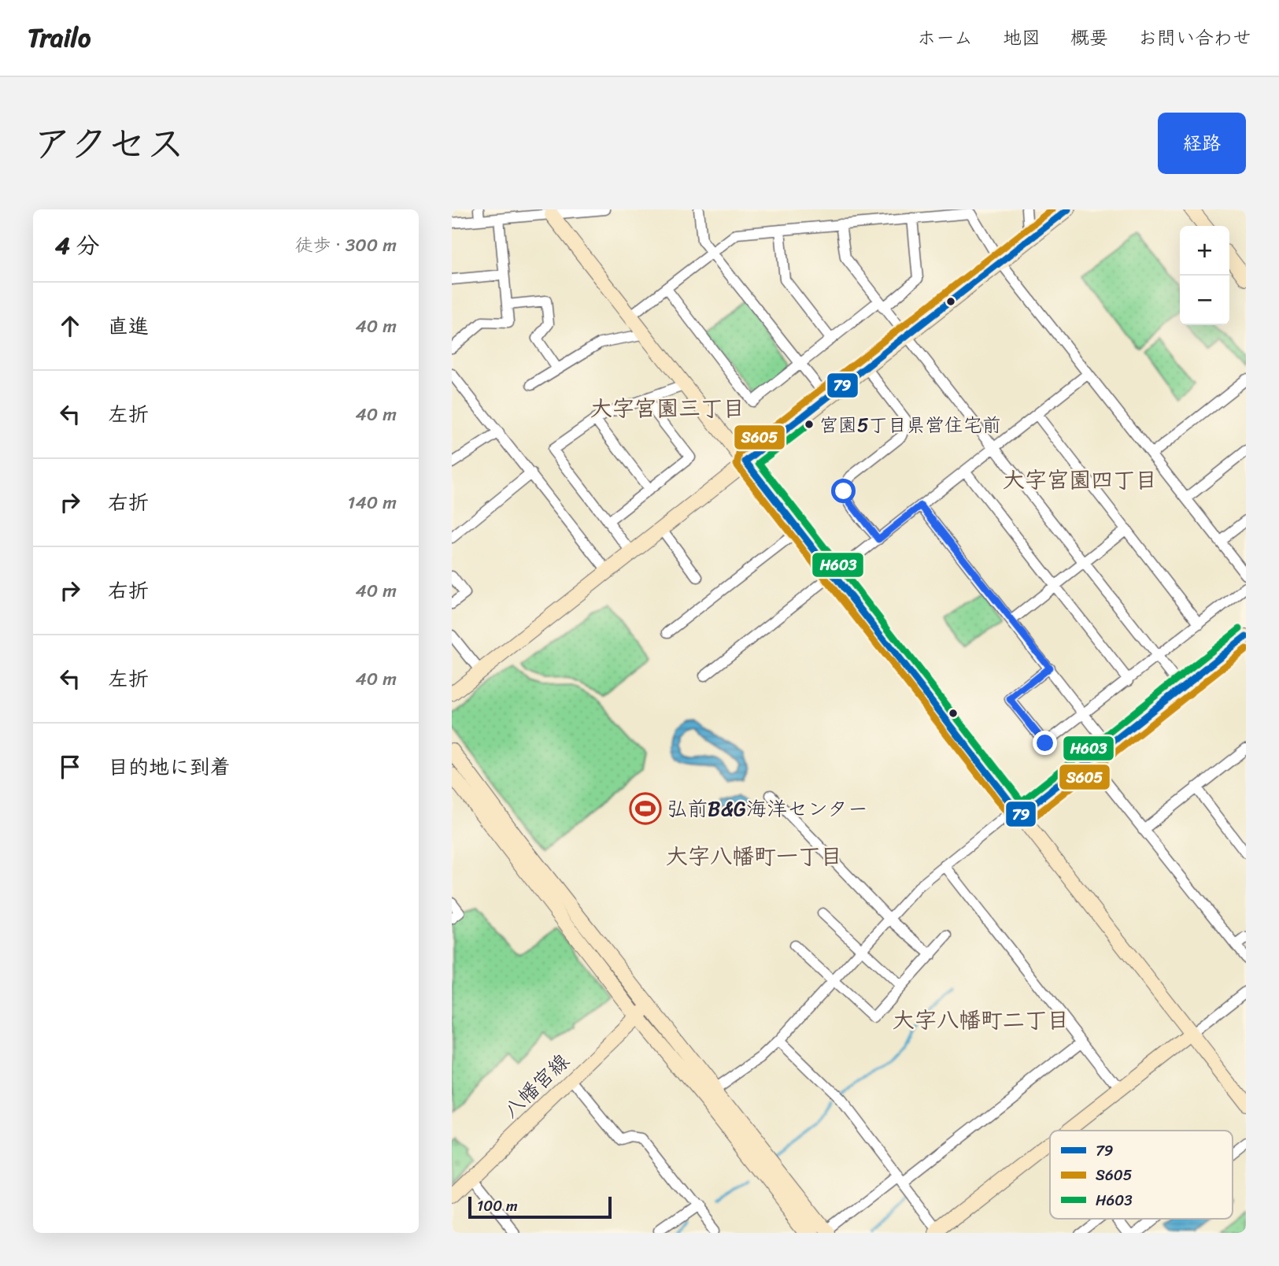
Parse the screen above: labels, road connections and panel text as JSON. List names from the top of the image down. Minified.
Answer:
{"streets":{"street":["八幡宮線"]},"districts":["大字宮園三丁目","大字宮園四丁目","大字八幡町一丁目","大字八幡町二丁目"],"places":{"other":["宮園5丁目県営住宅前"],"sports":["弘前B&G海洋センター"]},"lines":["transit line 79","transit line S605","transit line H603"],"legend":["79","S605","H603"],"scale_bar":"100 m","page":{"header":"Trailo","nav":["ホーム","地図","概要","お問い合わせ"],"title":"アクセス","buttons":"経路","heading":["4 分","徒歩 · 300 m"],"map_buttons":["+","−"],"list":[["直進","40 m"],["左折","40 m"],["右折","140 m"],["右折","40 m"],["左折","40 m"],"目的地に到着"],"scale":"100 m"}}
